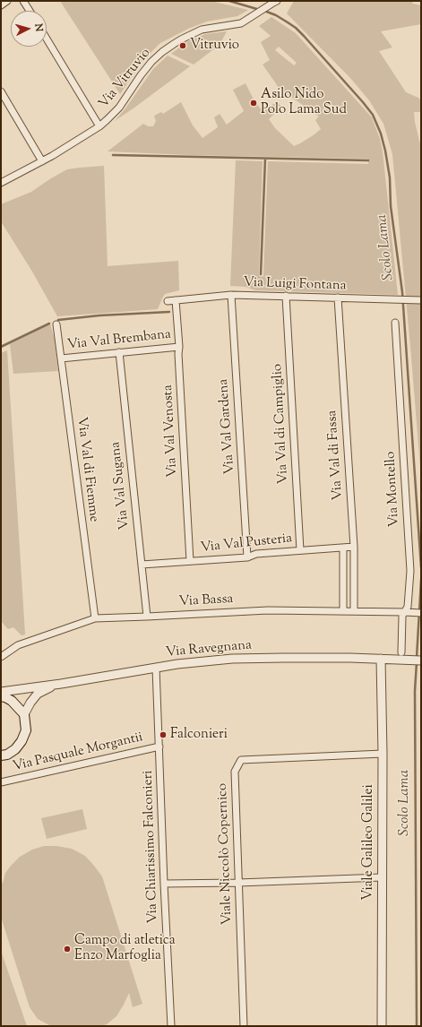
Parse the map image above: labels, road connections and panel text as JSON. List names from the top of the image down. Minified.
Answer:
{"streets":{"street":["Via Vitruvio","Via Luigi Fontana","Via Val Brembana","Via Val di Campiglio","Via Val Gardena","Via Val Venosta","Via Val di Fassa","Via Val di Fiemme","Via Val Sugana","Via Montello","Via Val Pusteria","Via Bassa","Via Ravegnana","Via Pasquale Morgantii","Viale Galileo Galilei","Via Chiarissimo Falconieri","Viale Niccolò Copernico"]},"crossings":[["Via Luigi Fontana","Via Val di Campiglio"],["Via Luigi Fontana","Via Val Gardena"],["Via Luigi Fontana","Via Val Venosta"],["Via Luigi Fontana","Via Val di Fassa"],["Via Val Brembana","Via Val Venosta"],["Via Val Brembana","Via Val di Fiemme"],["Via Val Brembana","Via Val Sugana"],["Via Val di Campiglio","Via Val Pusteria"],["Via Val Gardena","Via Val Pusteria"],["Via Val Venosta","Via Val Pusteria"],["Via Val di Fassa","Via Val Pusteria"],["Via Val di Fassa","Via Bassa"],["Via Val di Fiemme","Via Bassa"],["Via Val Sugana","Via Val Pusteria"],["Via Val Sugana","Via Bassa"],["Via Montello","Via Bassa"],["Via Montello","Via Ravegnana"],["Via Ravegnana","Viale Galileo Galilei"],["Via Ravegnana","Via Chiarissimo Falconieri"],["Via Pasquale Morgantii","Via Chiarissimo Falconieri"],["Viale Galileo Galilei","Viale Niccolò Copernico"]],"water":["Scolo Lama"],"places":["Vitruvio","Asilo Nido Polo Lama Sud","Falconieri","Campo di atletica Enzo Marfoglia"],"north":"right"}
